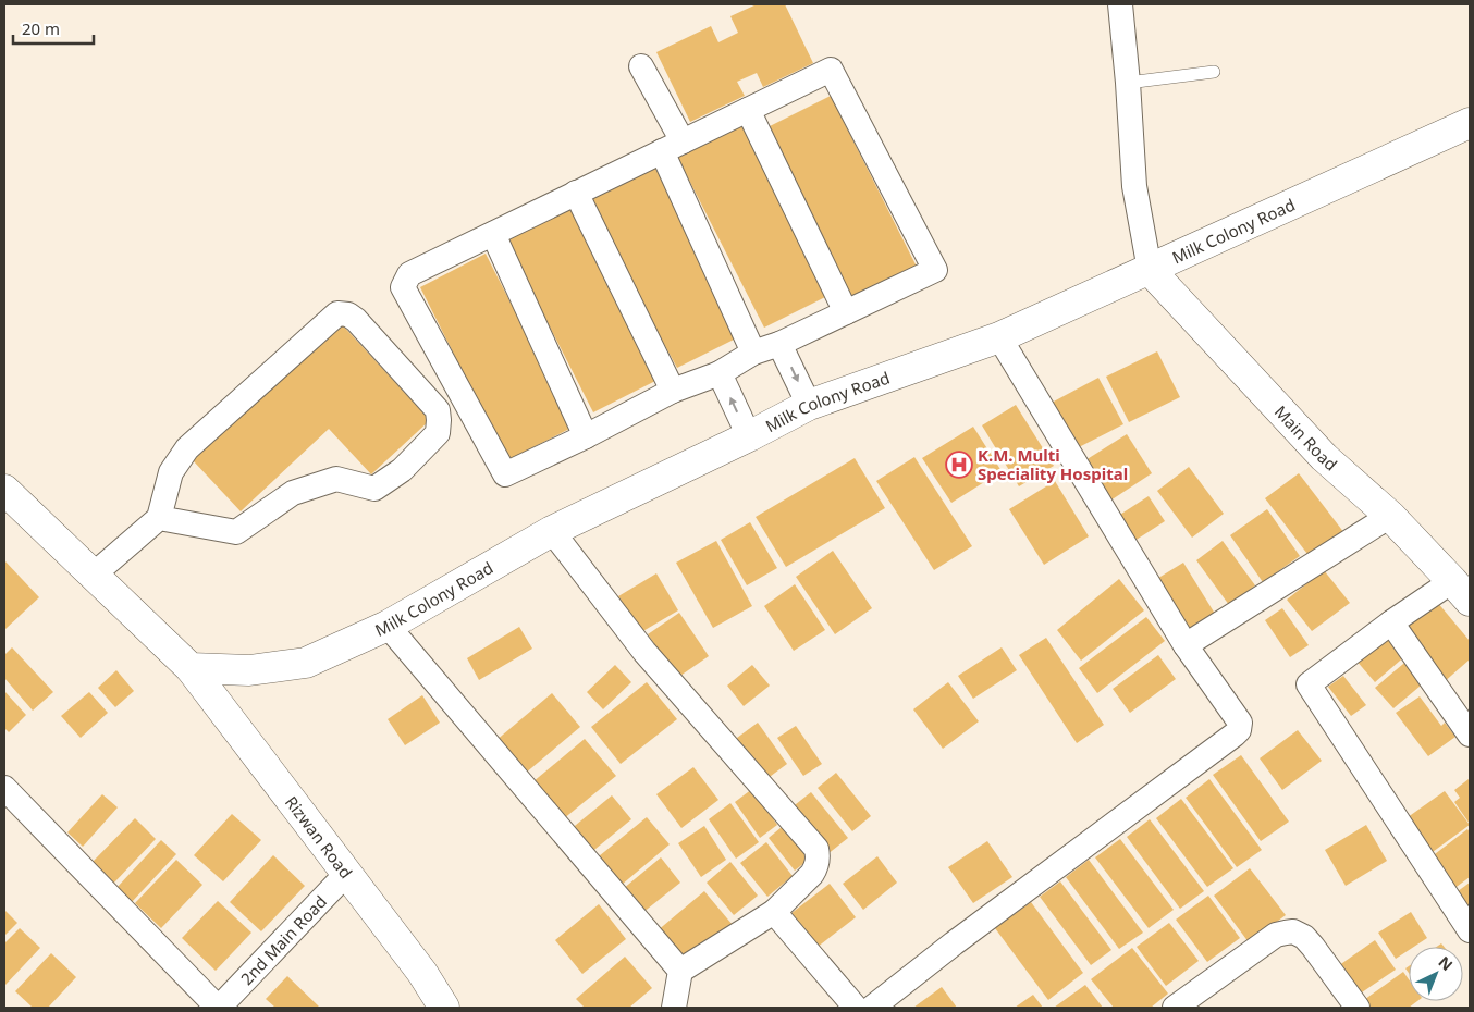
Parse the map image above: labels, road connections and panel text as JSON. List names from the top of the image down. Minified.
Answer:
{"streets":{"main road":["Milk Colony Road","Main Road","Rizwan Road"],"street":["2nd Main Road"]},"crossings":[["Milk Colony Road","Main Road"],["Milk Colony Road","Rizwan Road"],["Rizwan Road","2nd Main Road"]],"places":{"hospital":["K.M. Multi Speciality Hospital"]},"scale_bar":"20 m","north":"top right"}
